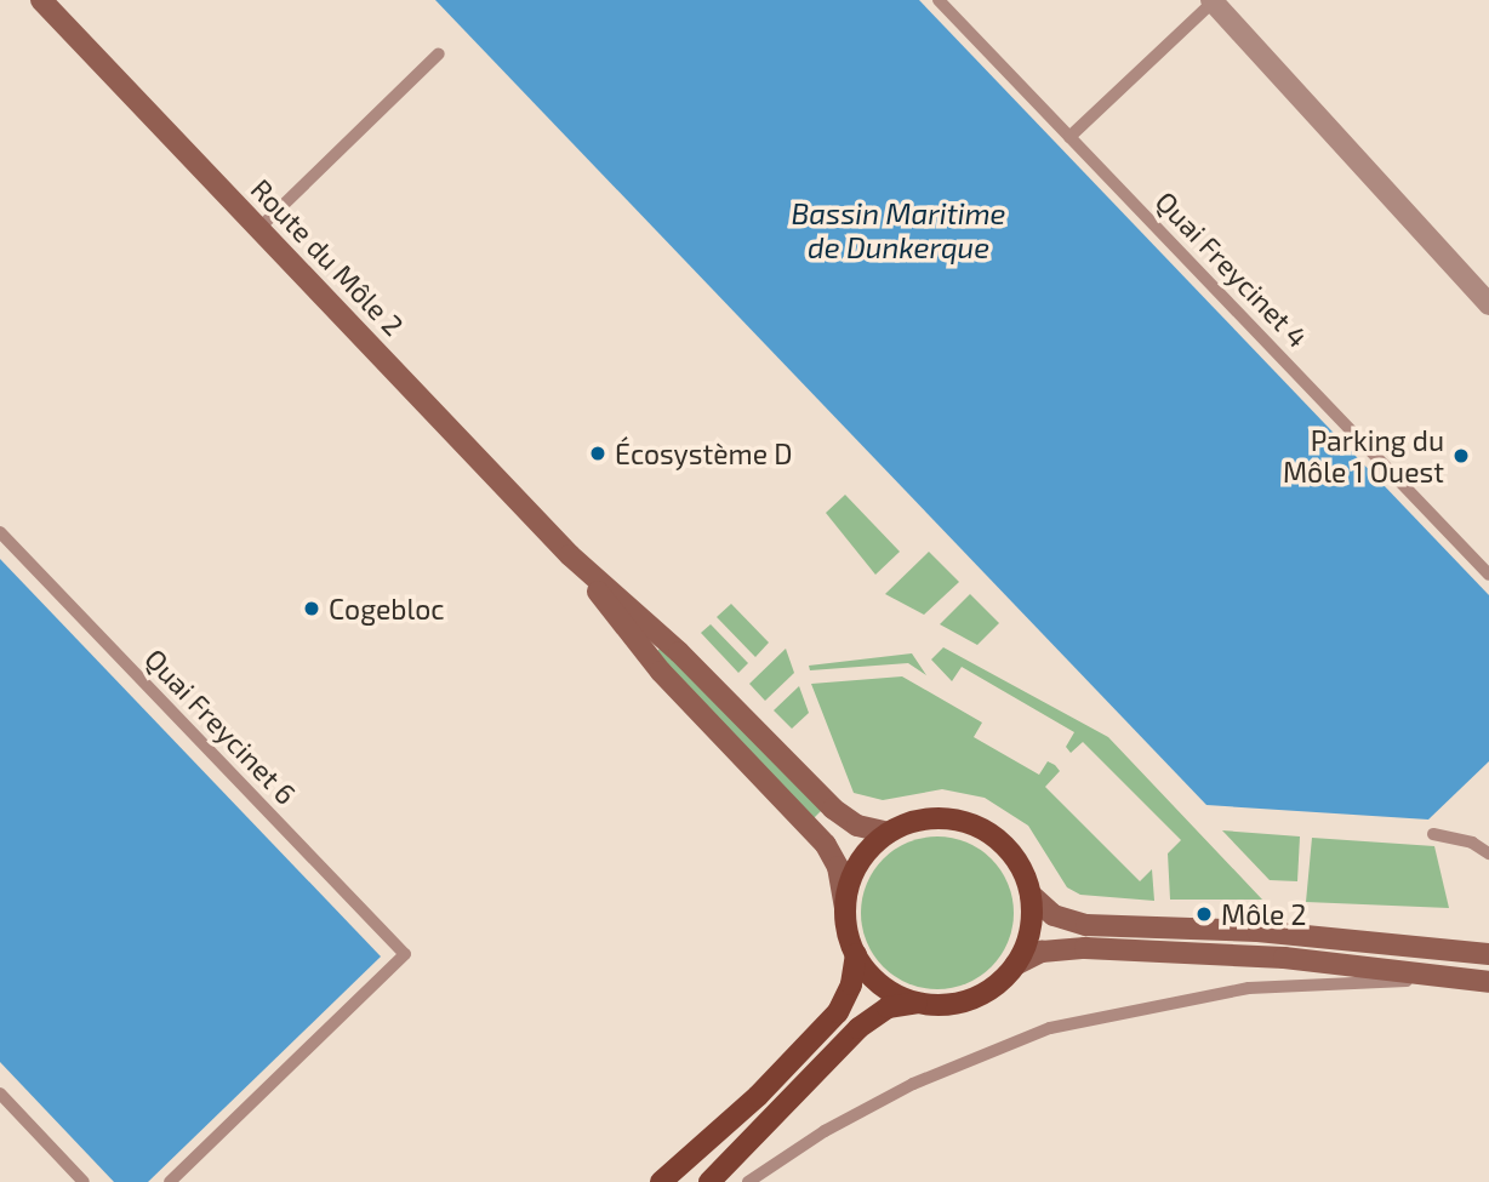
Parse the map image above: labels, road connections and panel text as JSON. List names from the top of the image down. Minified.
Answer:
{"streets":{"main road":["Route du Môle 2"],"lane":["Quai Freycinet 4","Quai Freycinet 6"]},"water":["Bassin Maritime de Dunkerque"],"places":["Écosystème D","Parking du Môle 1 Ouest","Cogebloc","Môle 2"]}
